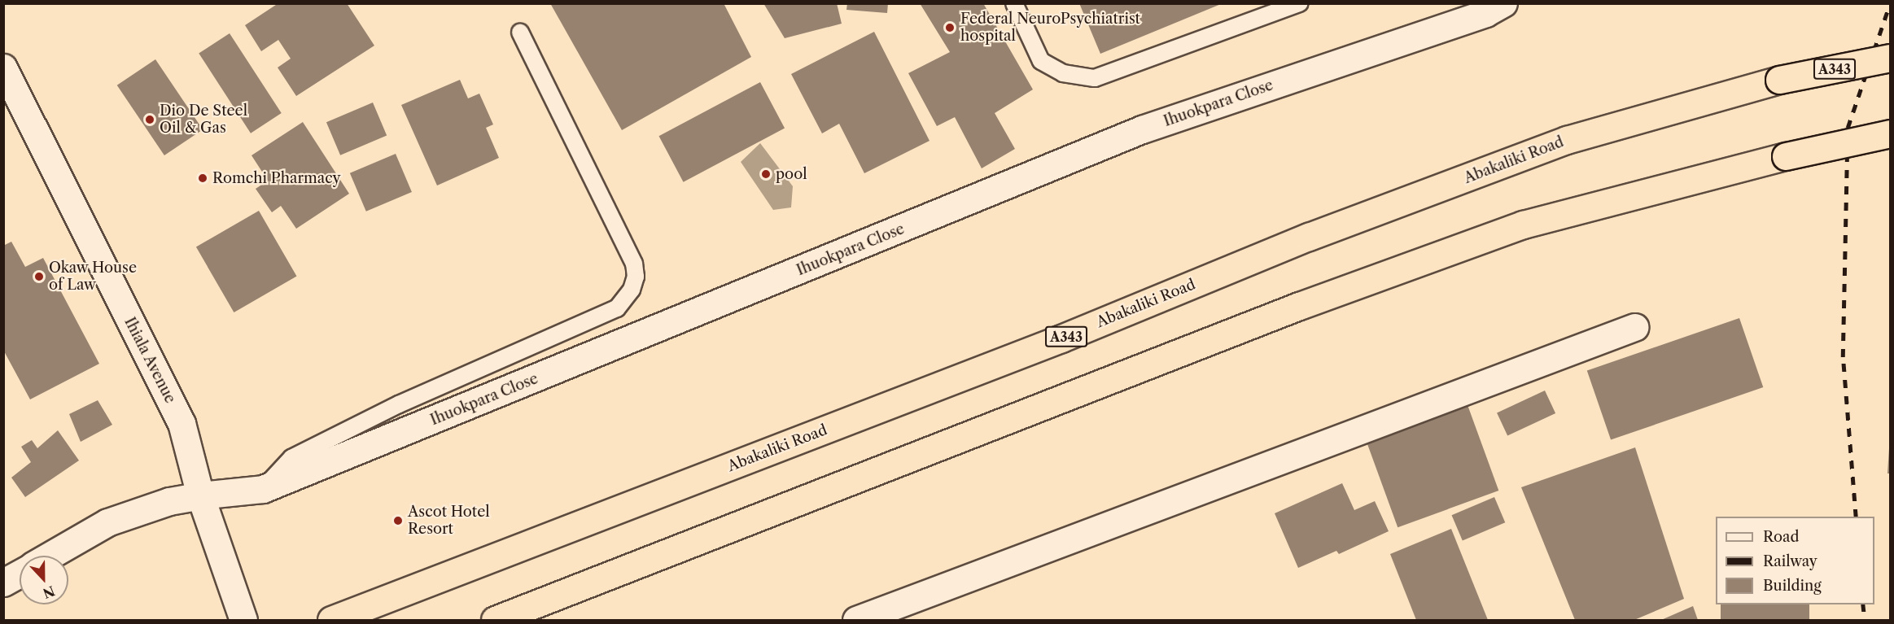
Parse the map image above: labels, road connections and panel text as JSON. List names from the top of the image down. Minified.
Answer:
{"streets":{"highway":["A343","Abakaliki Road"],"street":["Ihuokpara Close","Ihiala Avenue"]},"crossings":[["Ihuokpara Close","Ihiala Avenue"]],"places":["Federal NeuroPsychiatrist hospital","Dio De Steel Oil & Gas","pool","Romchi Pharmacy","Okaw House of Law","Ascot Hotel Resort"],"legend":["Road","Railway","Building"],"north":"bottom"}
